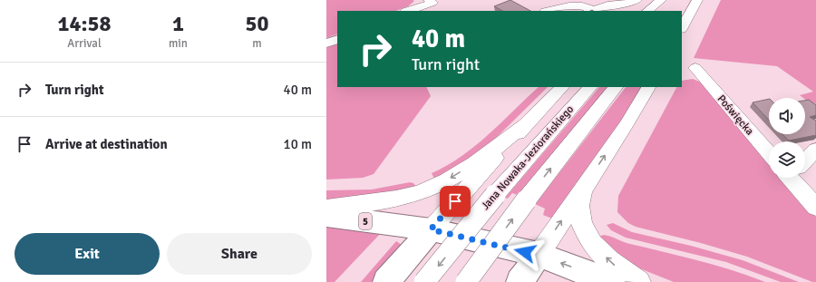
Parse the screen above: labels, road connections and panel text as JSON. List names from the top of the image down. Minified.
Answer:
{"streets":{"main road":["5"],"street":["Poświęcka","Jana Nowaka-Jeziorańskiego"]},"page":{"eta":["14:58","Arrival","1","min","50","m"],"turn":["40 m","Turn right"],"list":[{"name":"Turn right","value":"40 m"},{"name":"Arrive at destination","value":"10 m"}],"buttons":["Exit","Share"]}}
